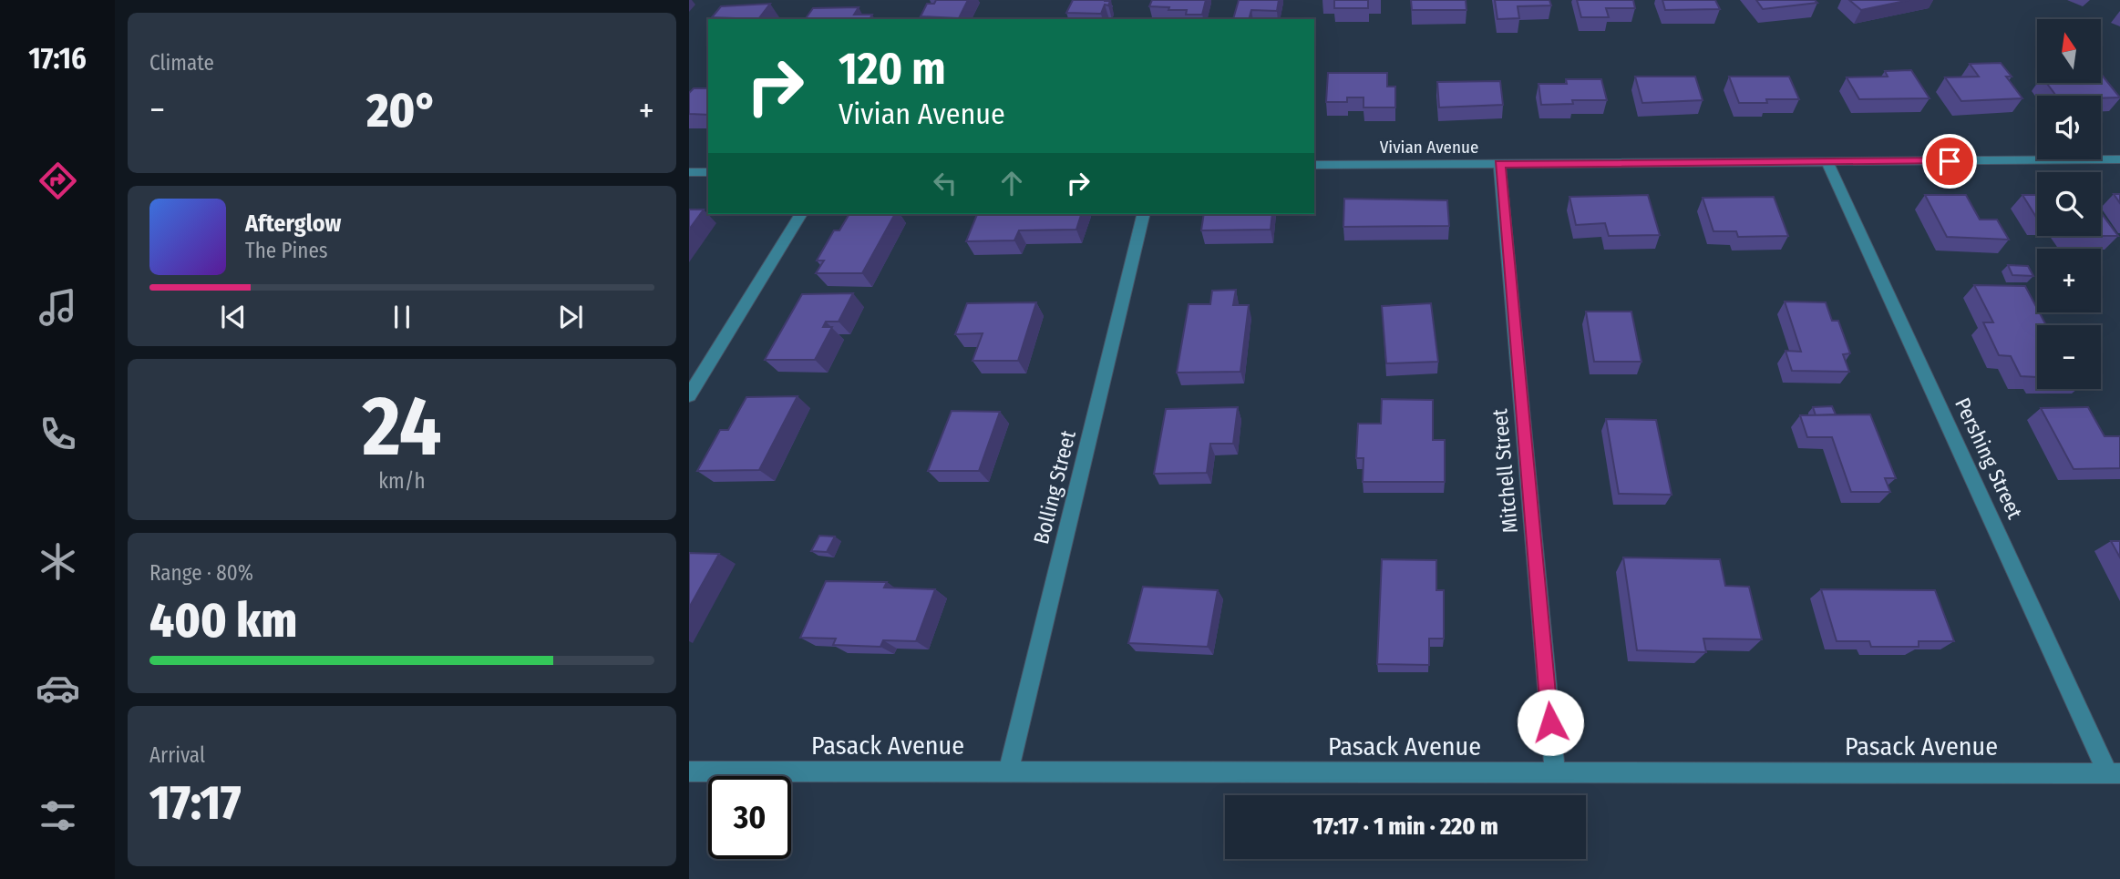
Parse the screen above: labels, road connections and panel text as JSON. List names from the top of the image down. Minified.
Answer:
{"streets":{"street":["Vivian Avenue","Pershing Street","Mitchell Street","Bolling Street","Pasack Avenue"]},"crossings":[["Vivian Avenue","Pershing Street"],["Vivian Avenue","Mitchell Street"],["Pershing Street","Pasack Avenue"],["Mitchell Street","Pasack Avenue"],["Bolling Street","Pasack Avenue"]],"north":"top","page":{"tabs":"17:16","tile":["Climate",["24","km/h"],["Range · 80%","400 km"],["Arrival","17:17"]],"map_buttons":["+","−"],"turn":["120 m","Vivian Avenue"],"heat":["−","20°","+"],"song":["Afterglow","The Pines"],"limit":"30","trip":"17:17 · 1 min · 220 m"}}
